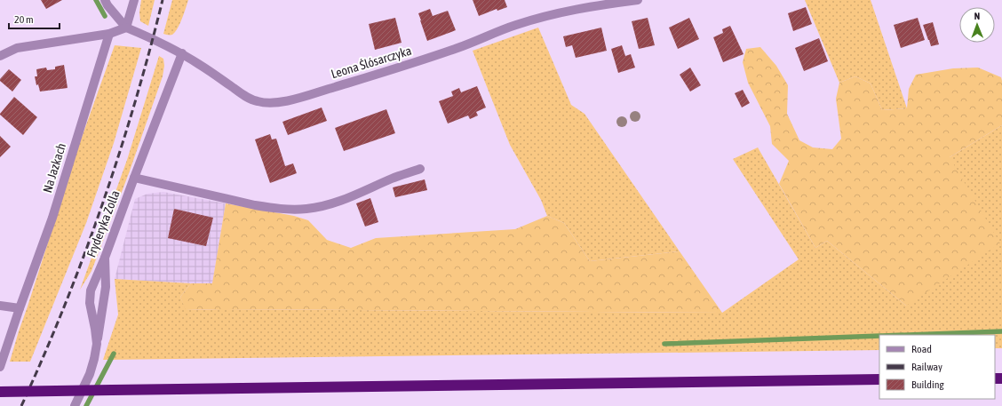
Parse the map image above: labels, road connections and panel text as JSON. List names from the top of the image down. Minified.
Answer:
{"streets":{"street":["Leona Ślósarczyka","Na Jazkach","Fryderyka Zolla"]},"crossings":[["Leona Ślósarczyka","Fryderyka Zolla"]],"legend":["Road","Railway","Building"],"scale_bar":"20 m","north":"top"}
